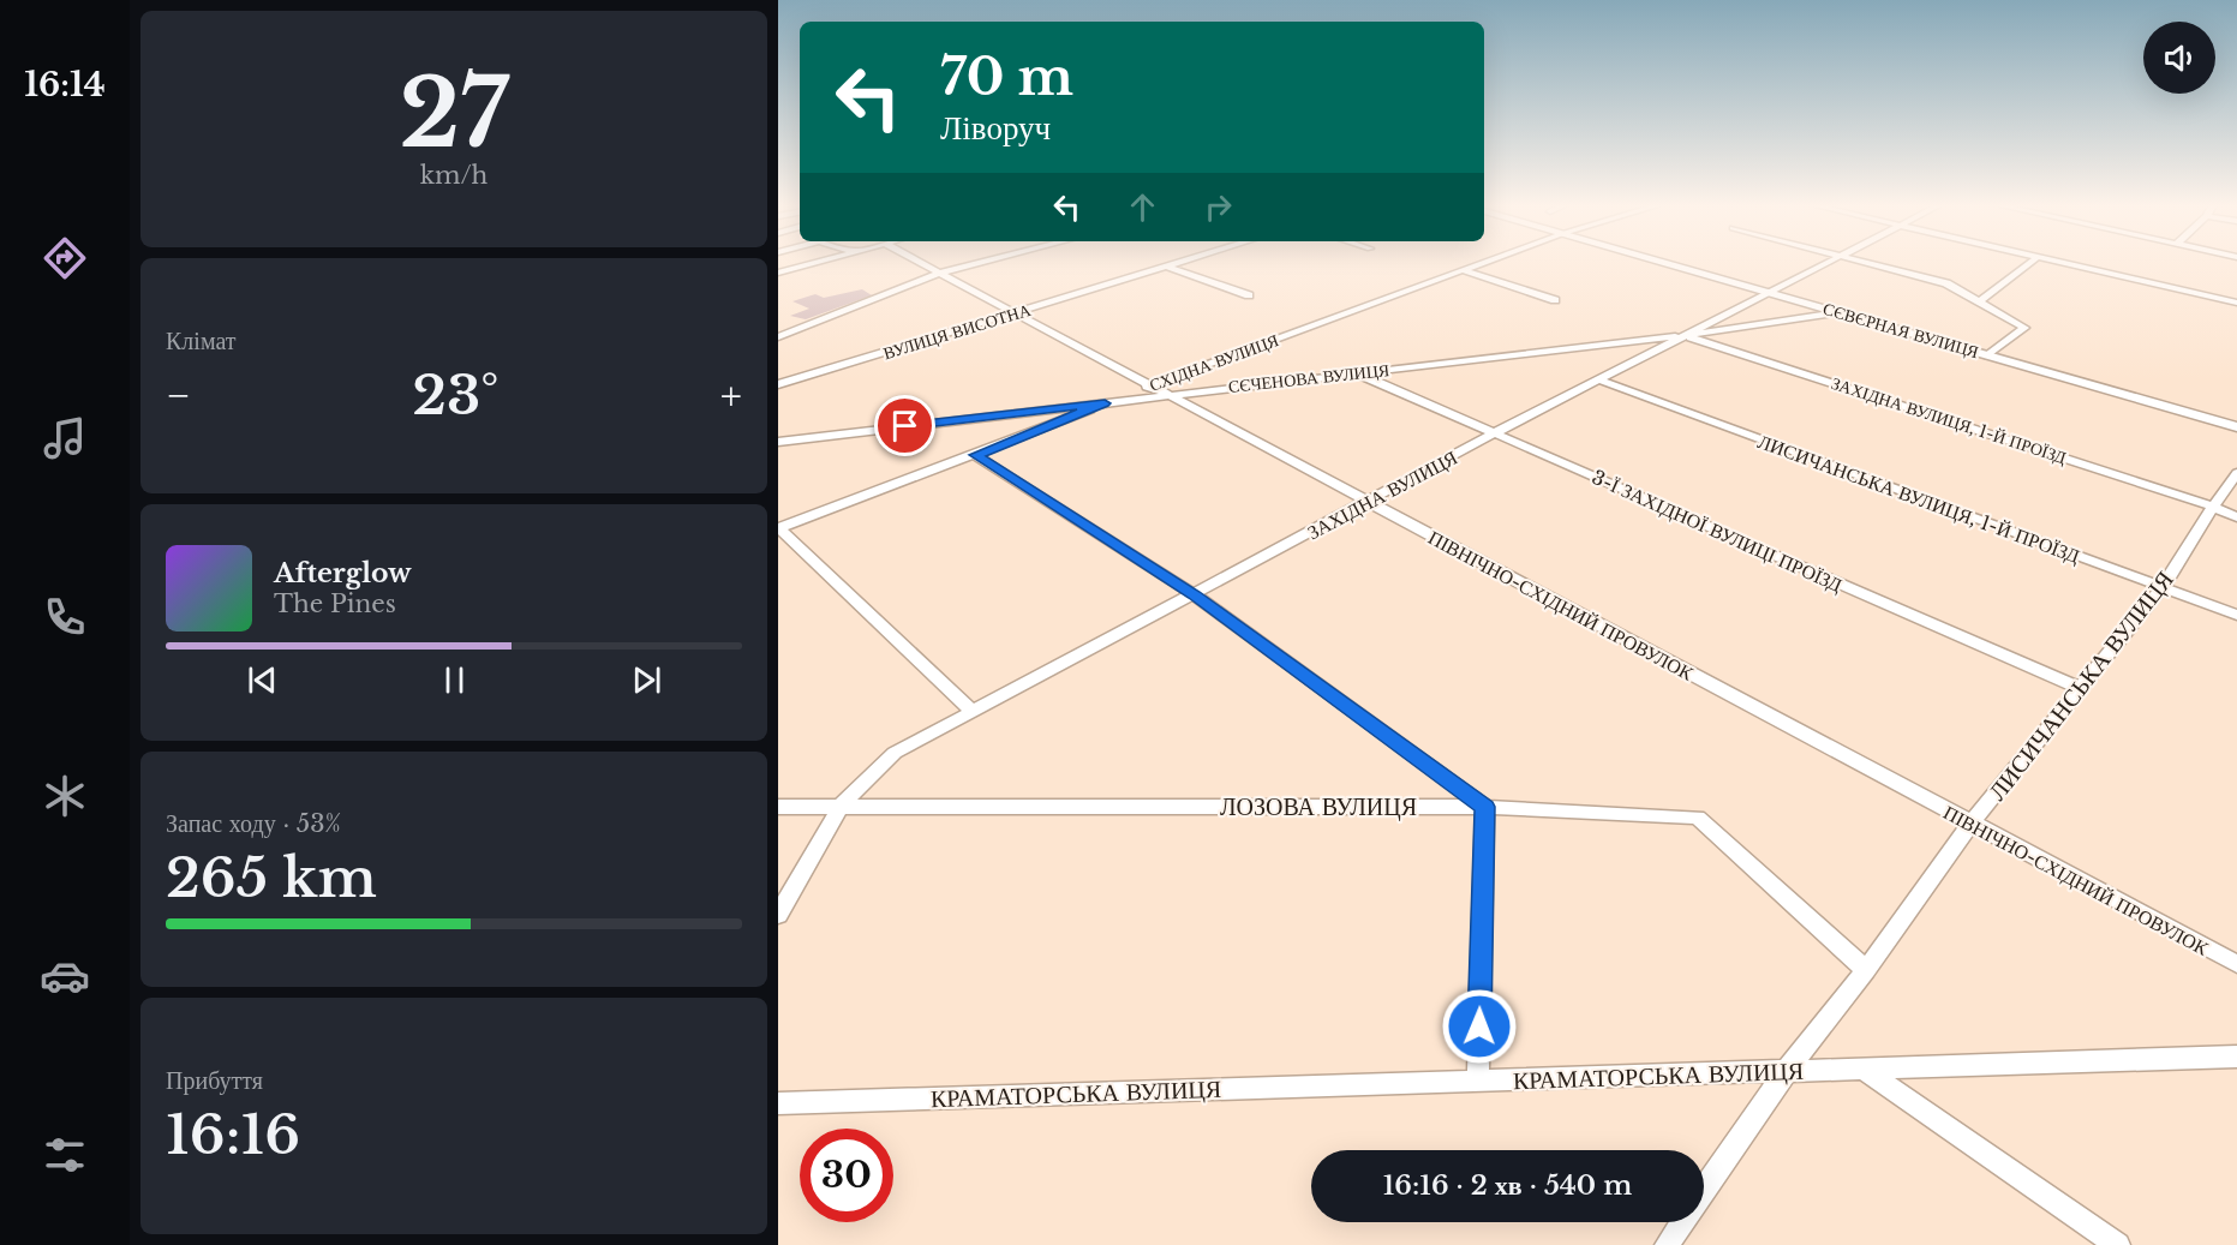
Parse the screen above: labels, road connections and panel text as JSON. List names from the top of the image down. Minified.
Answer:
{"streets":{"street":["СЄВЄРНАЯ ВУЛИЦЯ","ВУЛИЦЯ ВИСОТНА","СХІДНА ВУЛИЦЯ","СЄЧЕНОВА ВУЛИЦЯ","ЗАХІДНА ВУЛИЦЯ, 1-Й ПРОЇЗД","ЗАХІДНА ВУЛИЦЯ","ЛИСИЧАНСЬКА ВУЛИЦЯ, 1-Й ПРОЇЗД","3-Ї ЗАХІДНОЇ ВУЛИЦІ ПРОЇЗД","ПІВНІЧНО-СХІДНИЙ ПРОВУЛОК","ЛИСИЧАНСЬКА ВУЛИЦЯ","ЛОЗОВА ВУЛИЦЯ","КРАМАТОРСЬКА ВУЛИЦЯ"]},"crossings":[["СЄВЄРНАЯ ВУЛИЦЯ","СЄЧЕНОВА ВУЛИЦЯ"],["СЄВЄРНАЯ ВУЛИЦЯ","ЗАХІДНА ВУЛИЦЯ"],["ВУЛИЦЯ ВИСОТНА","ПІВНІЧНО-СХІДНИЙ ПРОВУЛОК"],["СХІДНА ВУЛИЦЯ","СЄЧЕНОВА ВУЛИЦЯ"],["СХІДНА ВУЛИЦЯ","ПІВНІЧНО-СХІДНИЙ ПРОВУЛОК"],["СЄЧЕНОВА ВУЛИЦЯ","ЗАХІДНА ВУЛИЦЯ, 1-Й ПРОЇЗД"],["СЄЧЕНОВА ВУЛИЦЯ","ЗАХІДНА ВУЛИЦЯ"],["СЄЧЕНОВА ВУЛИЦЯ","3-Ї ЗАХІДНОЇ ВУЛИЦІ ПРОЇЗД"],["СЄЧЕНОВА ВУЛИЦЯ","ПІВНІЧНО-СХІДНИЙ ПРОВУЛОК"],["ЗАХІДНА ВУЛИЦЯ, 1-Й ПРОЇЗД","ЗАХІДНА ВУЛИЦЯ"],["ЗАХІДНА ВУЛИЦЯ, 1-Й ПРОЇЗД","ЛИСИЧАНСЬКА ВУЛИЦЯ"],["ЗАХІДНА ВУЛИЦЯ","ЛИСИЧАНСЬКА ВУЛИЦЯ, 1-Й ПРОЇЗД"],["ЗАХІДНА ВУЛИЦЯ","3-Ї ЗАХІДНОЇ ВУЛИЦІ ПРОЇЗД"],["ЗАХІДНА ВУЛИЦЯ","ПІВНІЧНО-СХІДНИЙ ПРОВУЛОК"],["ЗАХІДНА ВУЛИЦЯ","ЛОЗОВА ВУЛИЦЯ"],["ЛИСИЧАНСЬКА ВУЛИЦЯ, 1-Й ПРОЇЗД","ЛИСИЧАНСЬКА ВУЛИЦЯ"],["3-Ї ЗАХІДНОЇ ВУЛИЦІ ПРОЇЗД","ЛИСИЧАНСЬКА ВУЛИЦЯ"],["ПІВНІЧНО-СХІДНИЙ ПРОВУЛОК","ЛИСИЧАНСЬКА ВУЛИЦЯ"],["ЛИСИЧАНСЬКА ВУЛИЦЯ","ЛОЗОВА ВУЛИЦЯ"],["ЛИСИЧАНСЬКА ВУЛИЦЯ","КРАМАТОРСЬКА ВУЛИЦЯ"]],"page":{"tabs":"16:14","tile":[["27","km/h"],"Клімат",["Запас ходу · 53%","265 km"],["Прибуття","16:16"]],"turn":["70 m","Ліворуч"],"heat":["−","23°","+"],"song":["Afterglow","The Pines"],"limit":"30","trip":"16:16 · 2 хв · 540 m"}}
